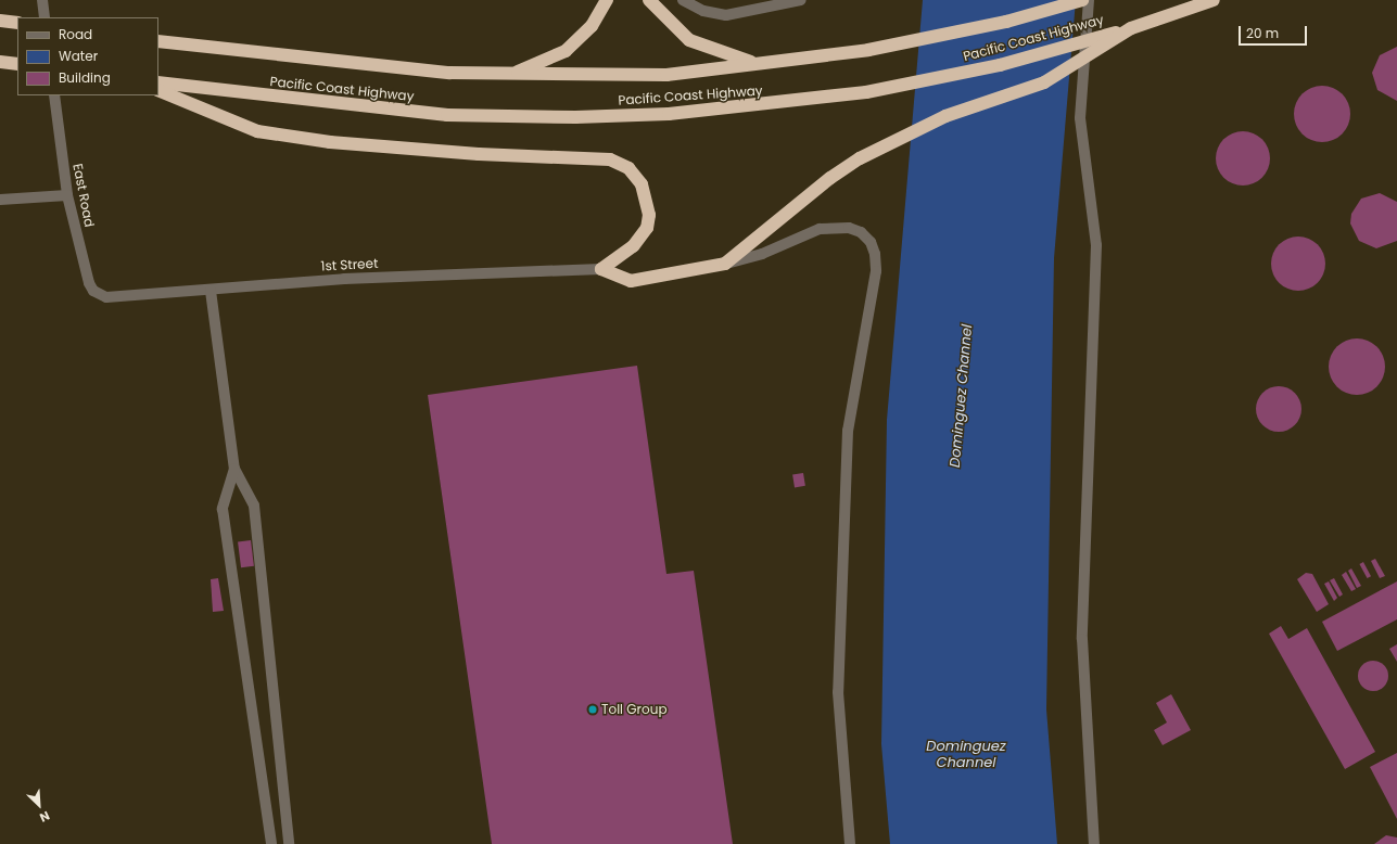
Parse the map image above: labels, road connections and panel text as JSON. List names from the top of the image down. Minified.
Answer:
{"streets":{"highway":["Pacific Coast Highway"],"street":["East Road","1st Street"]},"crossings":[["East Road","1st Street"]],"water":["Dominguez Channel"],"places":["Toll Group"],"legend":["Road","Water","Building"],"scale_bar":"20 m","north":"bottom right"}
